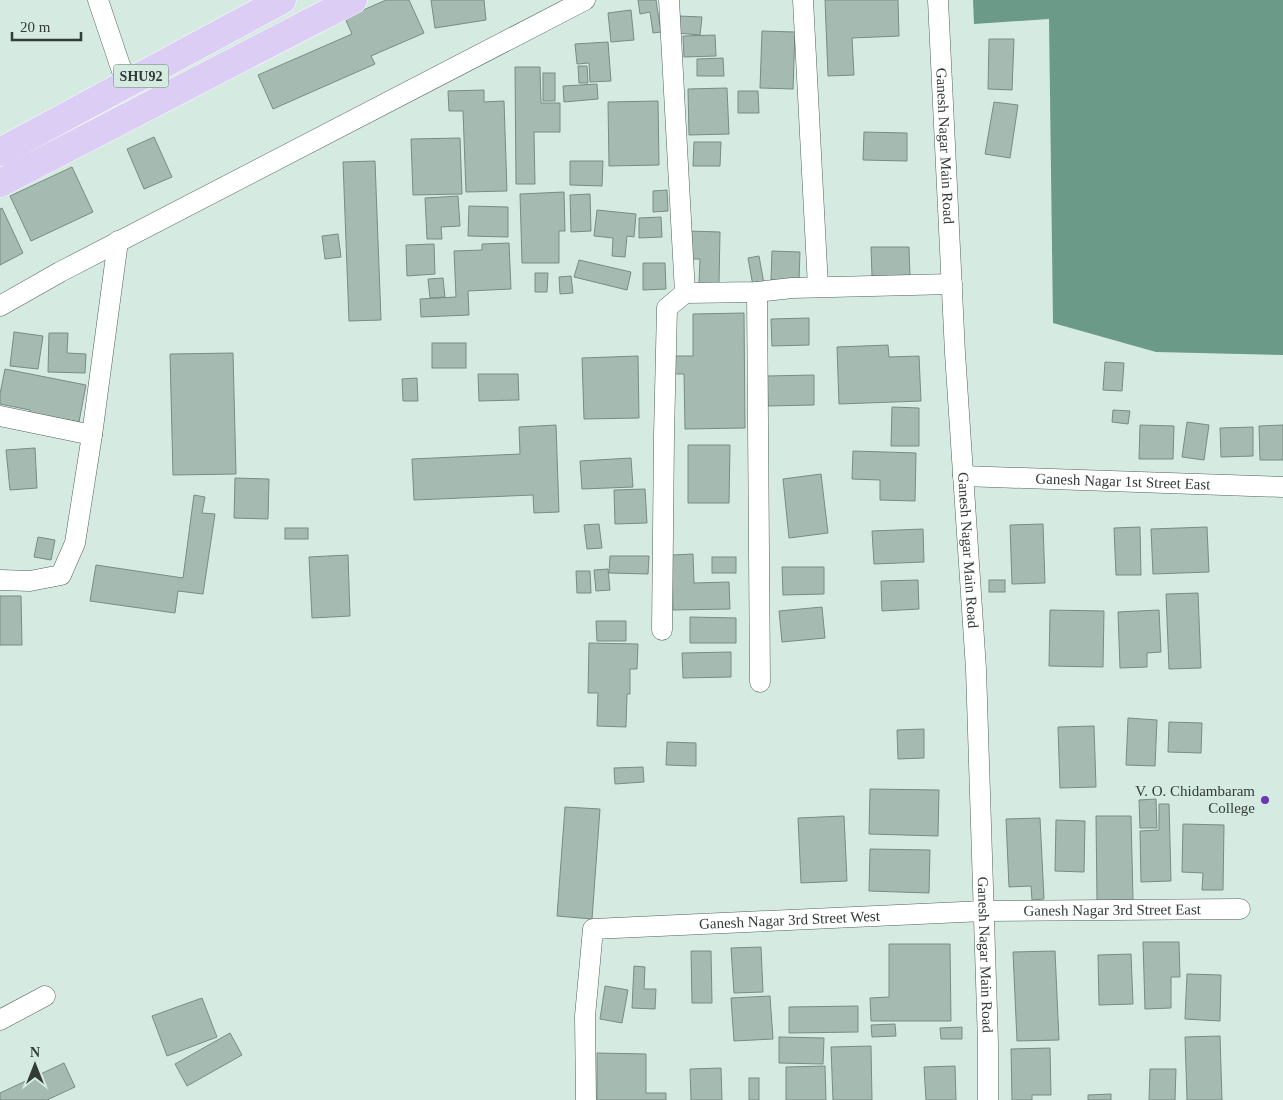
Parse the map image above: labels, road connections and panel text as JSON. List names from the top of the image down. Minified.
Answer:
{"streets":{"main road":["SHU92"],"street":["Ganesh Nagar Main Road","Ganesh Nagar 1st Street East","Ganesh Nagar 3rd Street East","Ganesh Nagar 3rd Street West"]},"crossings":[["Ganesh Nagar Main Road","Ganesh Nagar 1st Street East"],["Ganesh Nagar Main Road","Ganesh Nagar 3rd Street East"],["Ganesh Nagar Main Road","Ganesh Nagar 3rd Street West"],["Ganesh Nagar 3rd Street East","Ganesh Nagar 3rd Street West"]],"places":["V. O. Chidambaram College"],"scale_bar":"20 m","north":"top"}
